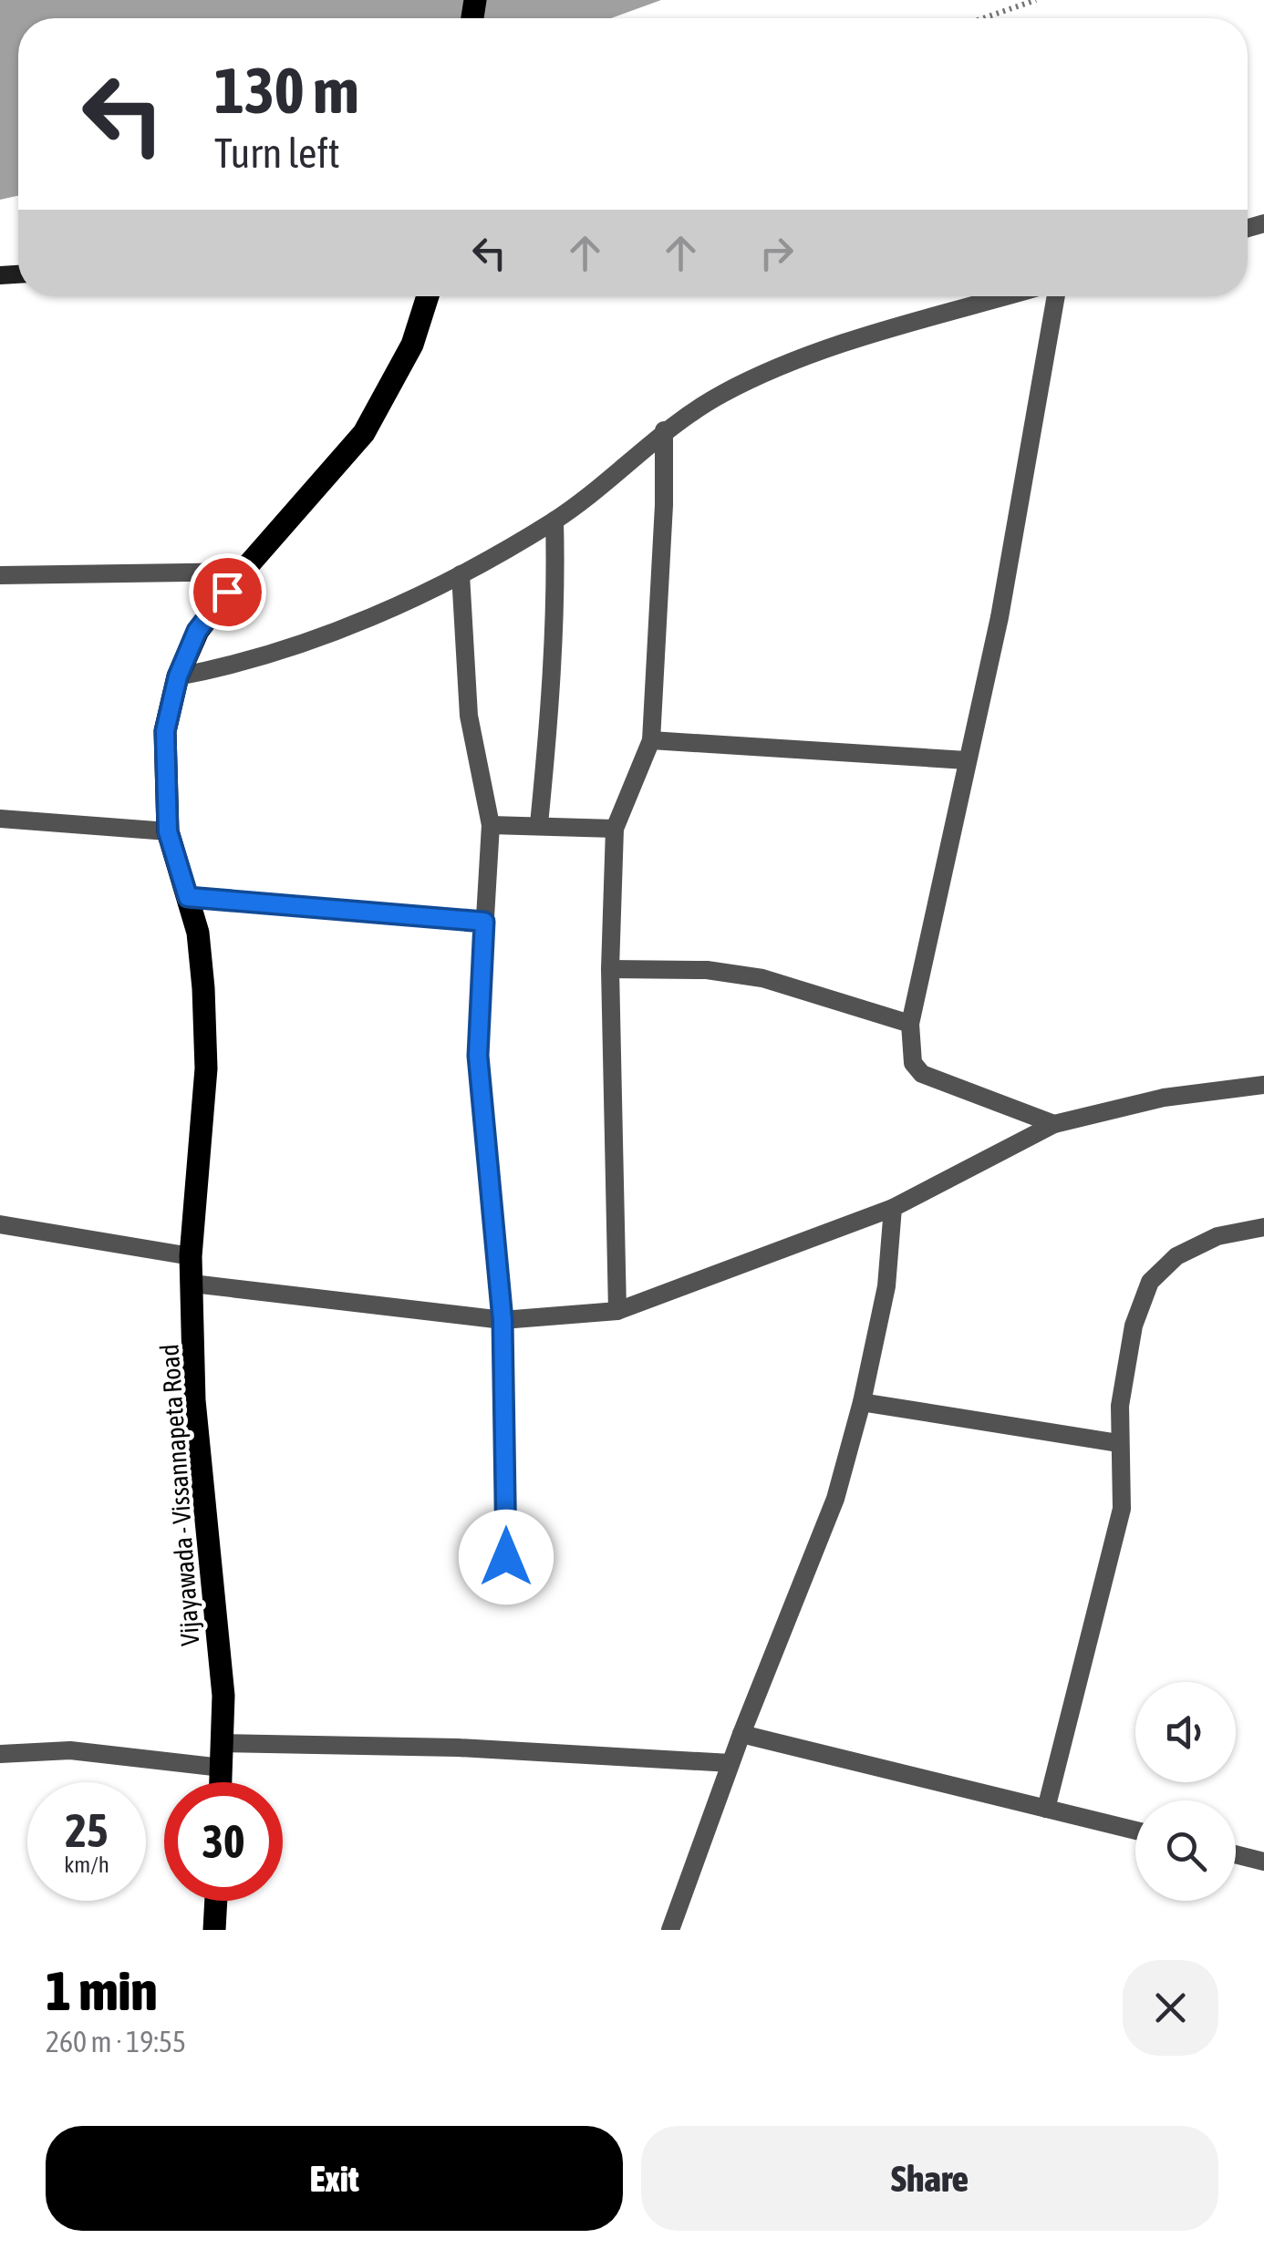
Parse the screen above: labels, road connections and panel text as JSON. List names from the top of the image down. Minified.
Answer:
{"streets":{"main road":["Vijayawada - Vissannapeta Road"]},"page":{"turn":["130 m","Turn left"],"speed":"25 km/h","limit":"30","heading":["1 min","260 m · 19:55"],"buttons":["Exit","Share"]}}
